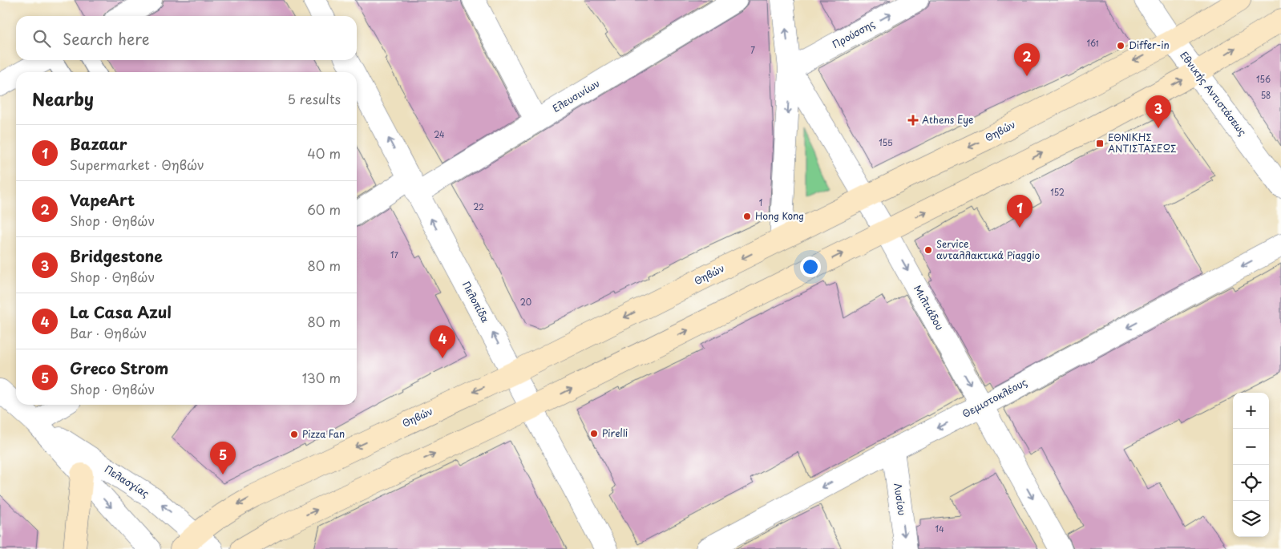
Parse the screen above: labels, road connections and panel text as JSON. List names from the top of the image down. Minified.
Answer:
{"streets":{"main road":["Θηβών"],"street":["Προύσσης","Εθνικής Αντιστάσεως","Ελευσινίων","Πελοπίδα","Μιλτιάδου","Θεμιστοκλέους","Πελασγίας","Λυσίου"]},"crossings":[["Προύσσης","Μιλτιάδου"],["Εθνικής Αντιστάσεως","Θηβών"],["Ελευσινίων","Πελοπίδα"],["Θηβών","Πελοπίδα"],["Θηβών","Μιλτιάδου"],["Θηβών","Πελασγίας"],["Μιλτιάδου","Θεμιστοκλέους"],["Θεμιστοκλέους","Λυσίου"]],"one_way":["Προύσσης","Μιλτιάδου","Θεμιστοκλέους","Λυσίου"],"places":{"other":["Differ-in","Hong Kong","Service ανταλλακτικά Piaggio","Pirelli","Pizza Fan"],"health":["Athens Eye"],"transit":["ΕΘΝΙΚΗΣ ΑΝΤΙΣΤΑΣΕΩΣ"]},"house_numbers":["161","7","156","58","24","155","152","1","22","17","20","14"],"page":{"search":"Search here","pins":["2","3","1","4","5"],"heading":["Nearby","5 results"],"list":[{"mark":"1","name":"Bazaar","note":"Supermarket · Θηβών","value":"40 m"},{"mark":"2","name":"VapeArt","note":"Shop · Θηβών","value":"60 m"},{"mark":"3","name":"Bridgestone","note":"Shop · Θηβών","value":"80 m"},{"mark":"4","name":"La Casa Azul","note":"Bar · Θηβών","value":"80 m"},{"mark":"5","name":"Greco Strom","note":"Shop · Θηβών","value":"130 m"}],"map_buttons":["+","−"]}}
